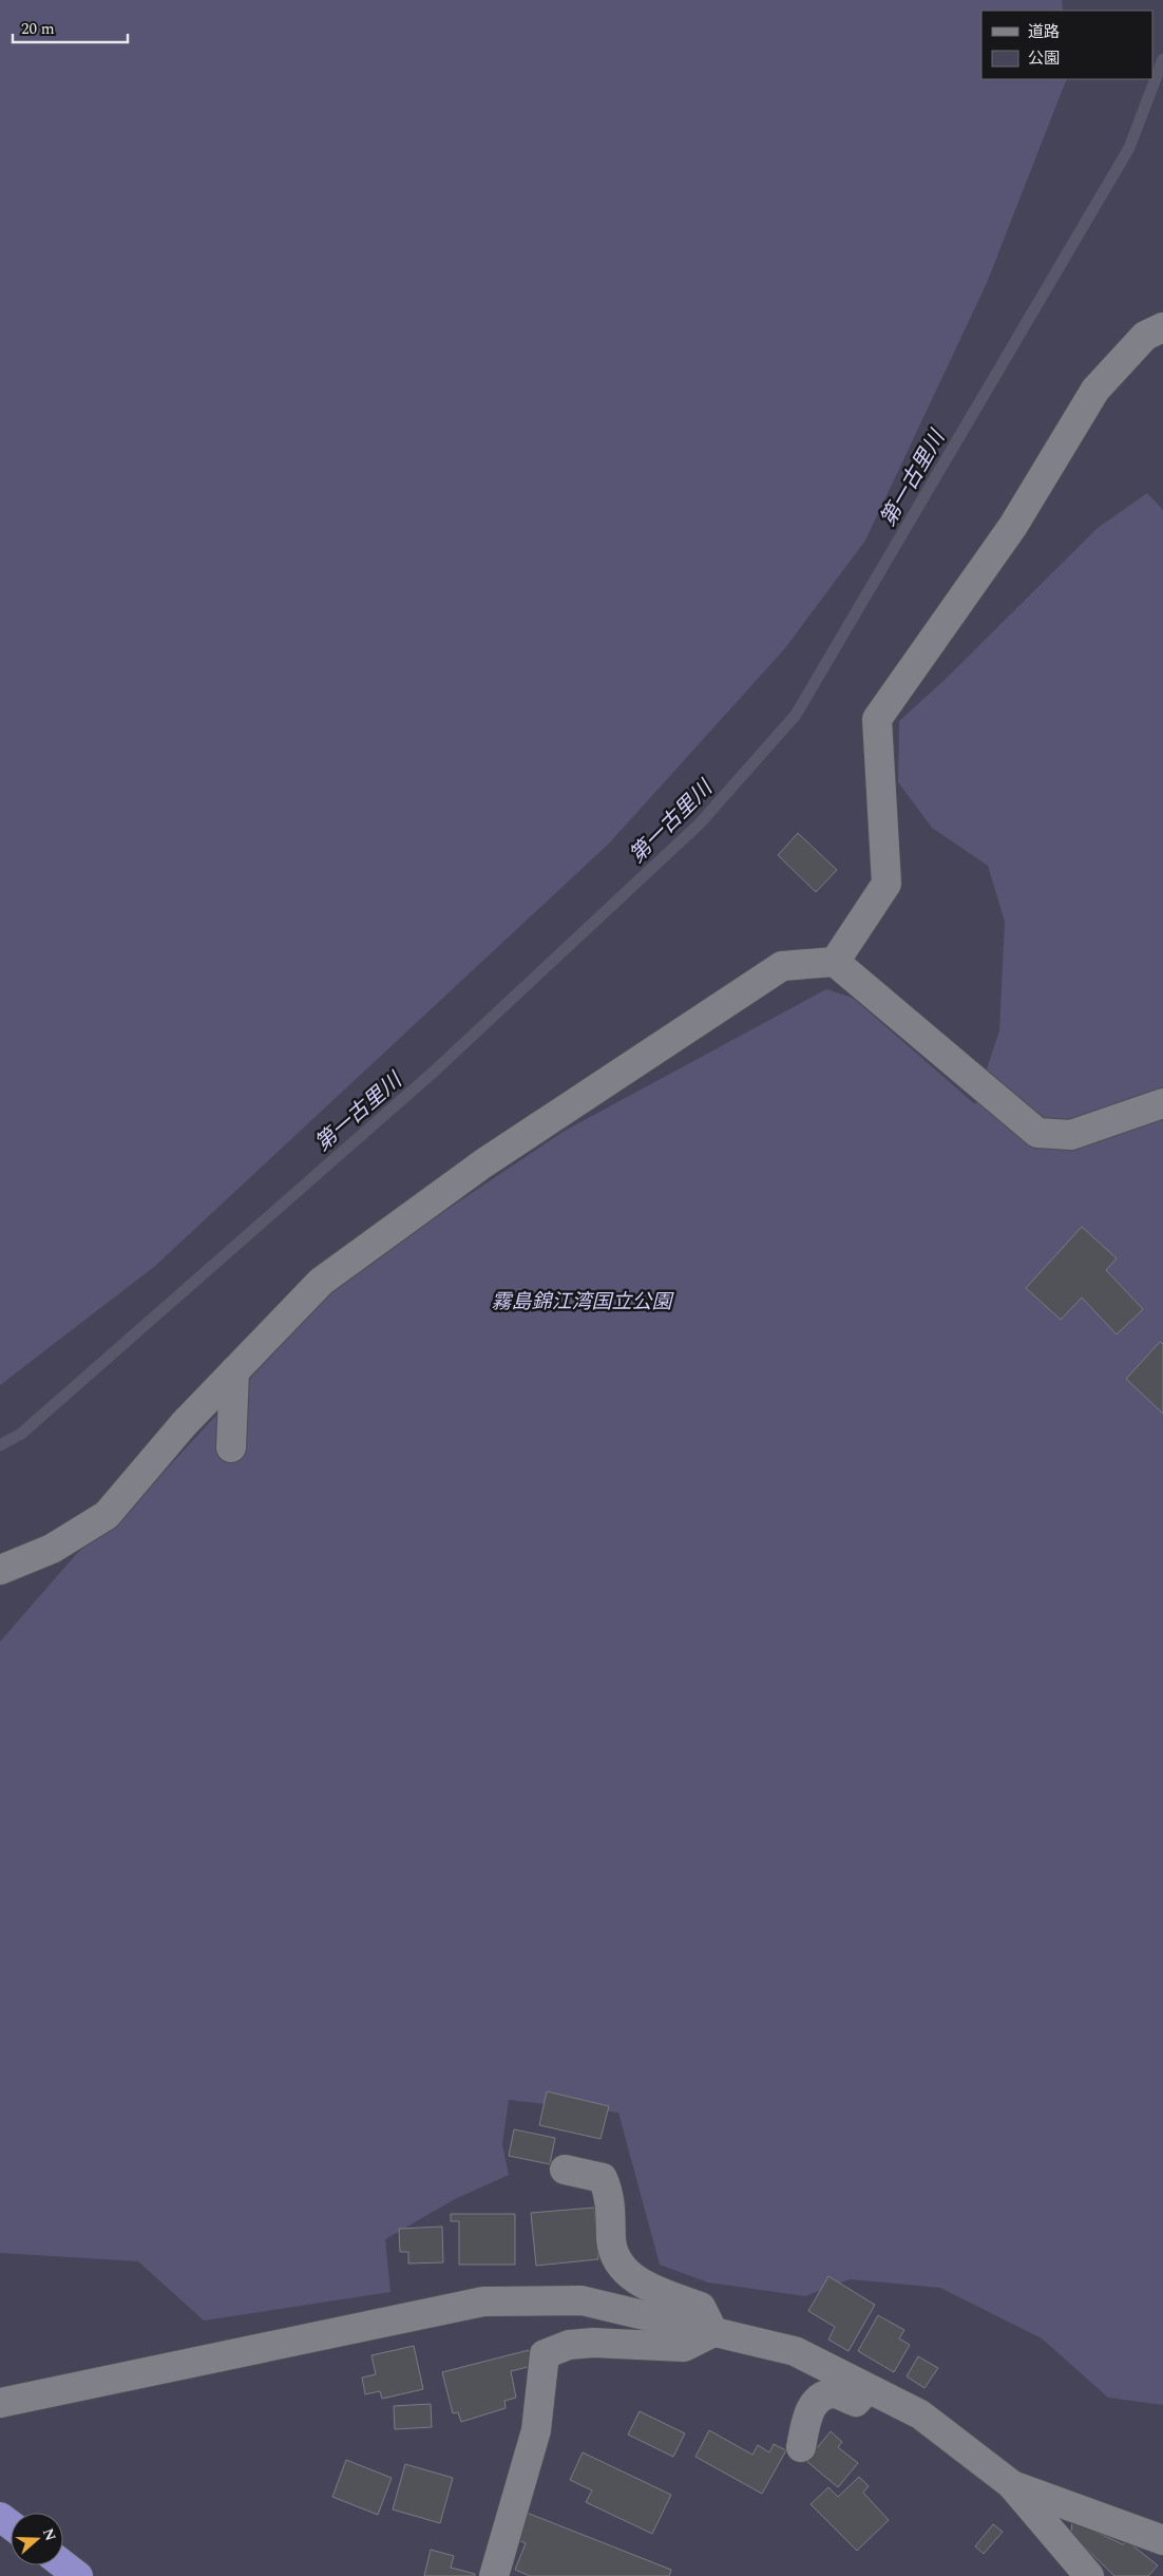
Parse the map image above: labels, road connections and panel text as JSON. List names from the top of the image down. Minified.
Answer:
{"water":["第一古里川"],"parks":["霧島錦江湾国立公園"],"legend":["道路","公園"],"scale_bar":"20 m","north":"right"}
